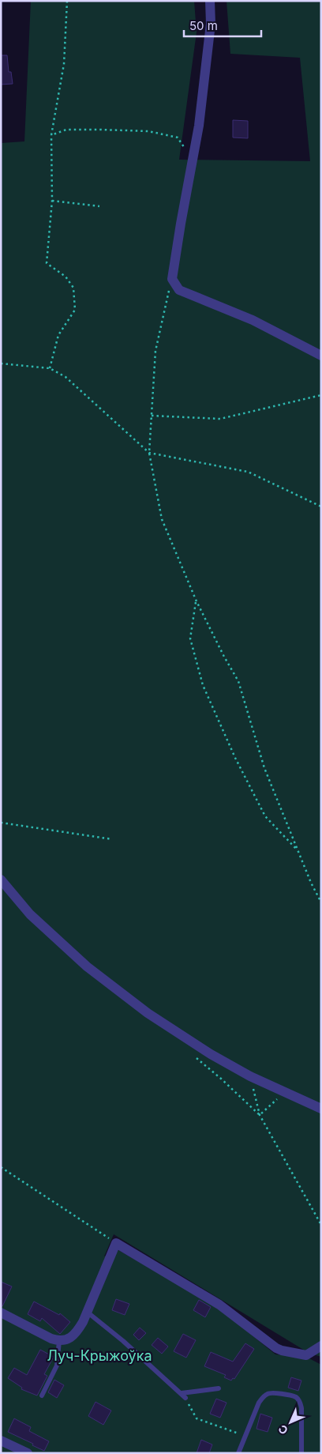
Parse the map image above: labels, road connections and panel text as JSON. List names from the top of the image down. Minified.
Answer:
{"parks":["Луч-Крыжоўка"],"scale_bar":"50 m","north":"bottom left"}
